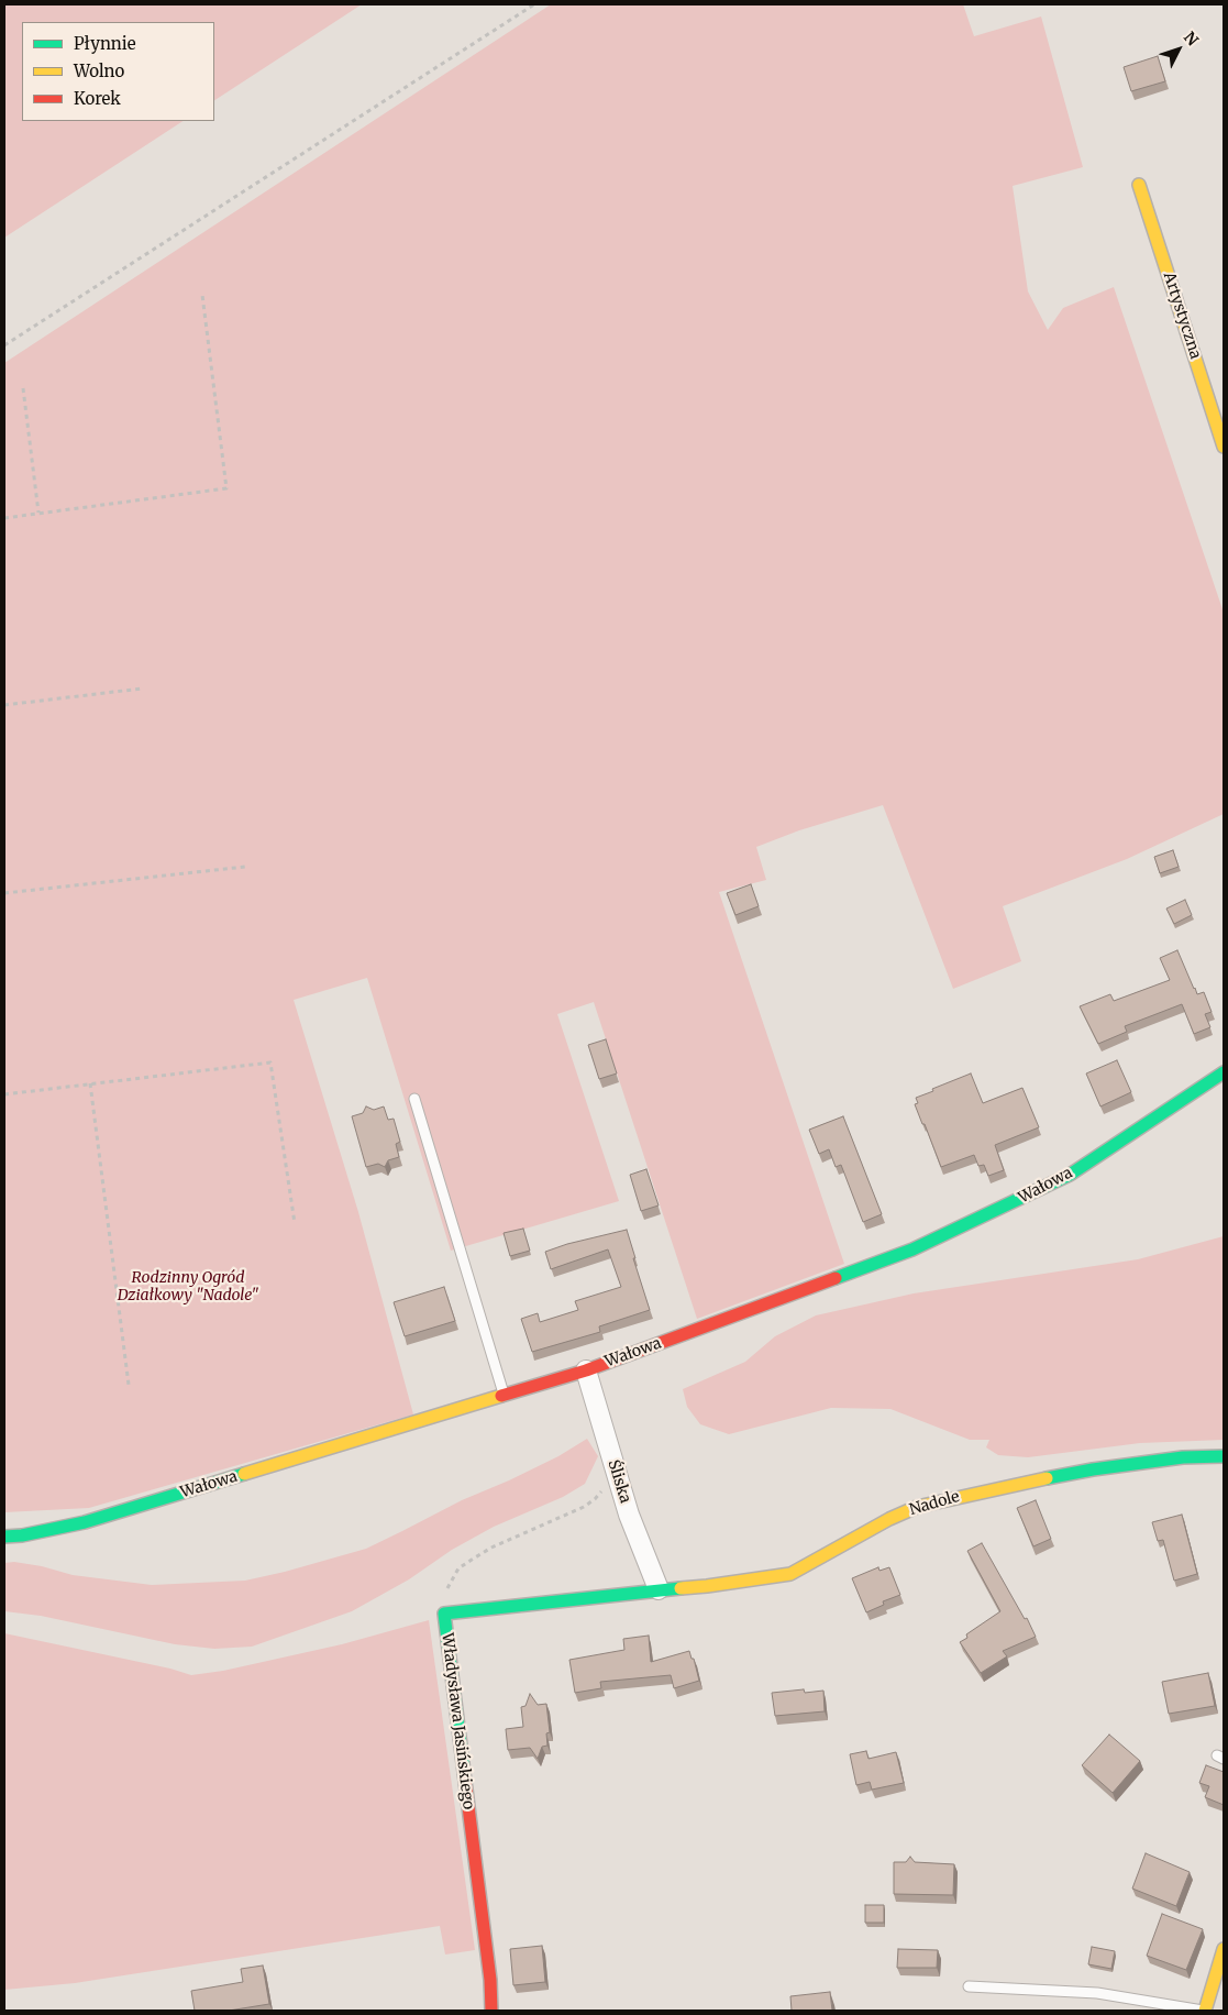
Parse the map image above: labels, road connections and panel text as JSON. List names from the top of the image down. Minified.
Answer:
{"streets":{"street":["Artystyczna","Wałowa","Śliska","Nadole","Władysława Jasińskiego"]},"crossings":[["Wałowa","Śliska"],["Śliska","Nadole"],["Śliska","Władysława Jasińskiego"],["Nadole","Władysława Jasińskiego"]],"parks":["Rodzinny Ogród Działkowy \"Nadole\""],"legend":["Płynnie","Wolno","Korek"],"north":"top right"}
